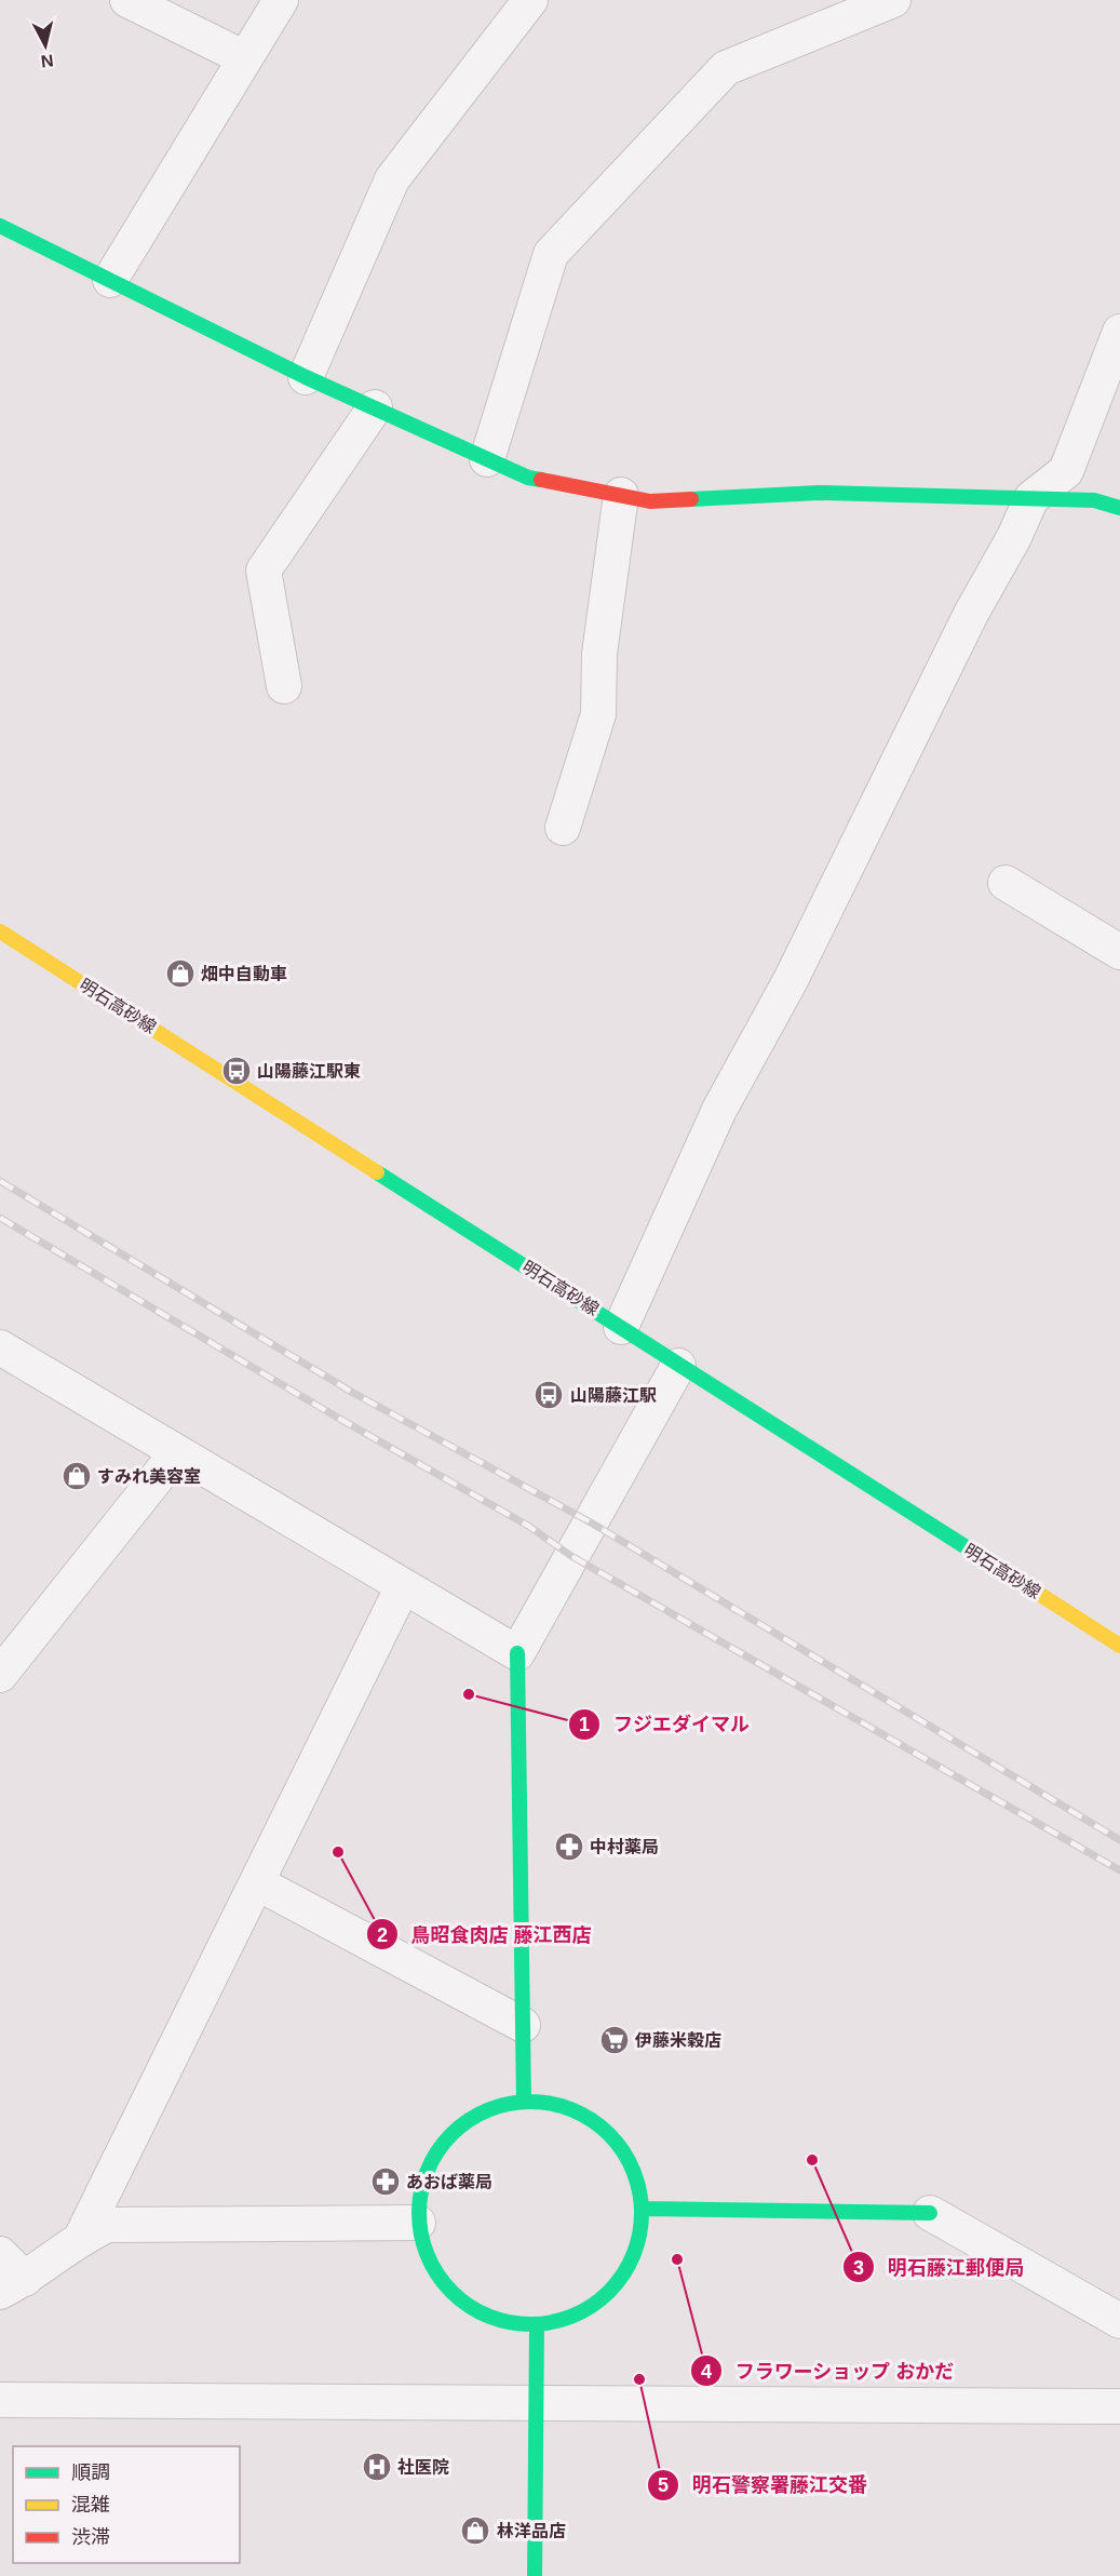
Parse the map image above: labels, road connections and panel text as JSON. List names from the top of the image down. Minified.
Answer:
{"streets":{"street":["明石高砂線"]},"places":{"shop":["畑中自動車","すみれ美容室","林洋品店"],"bus stop":["山陽藤江駅東","山陽藤江駅"],"other":["フジエダイマル","鳥昭食肉店 藤江西店","明石藤江郵便局","フラワーショップ おかだ","明石警察署藤江交番"],"pharmacy":["中村薬局","あおば薬局"],"supermarket":["伊藤米穀店"],"hospital":["社医院"]},"legend":["順調","混雑","渋滞"],"north":"bottom"}
